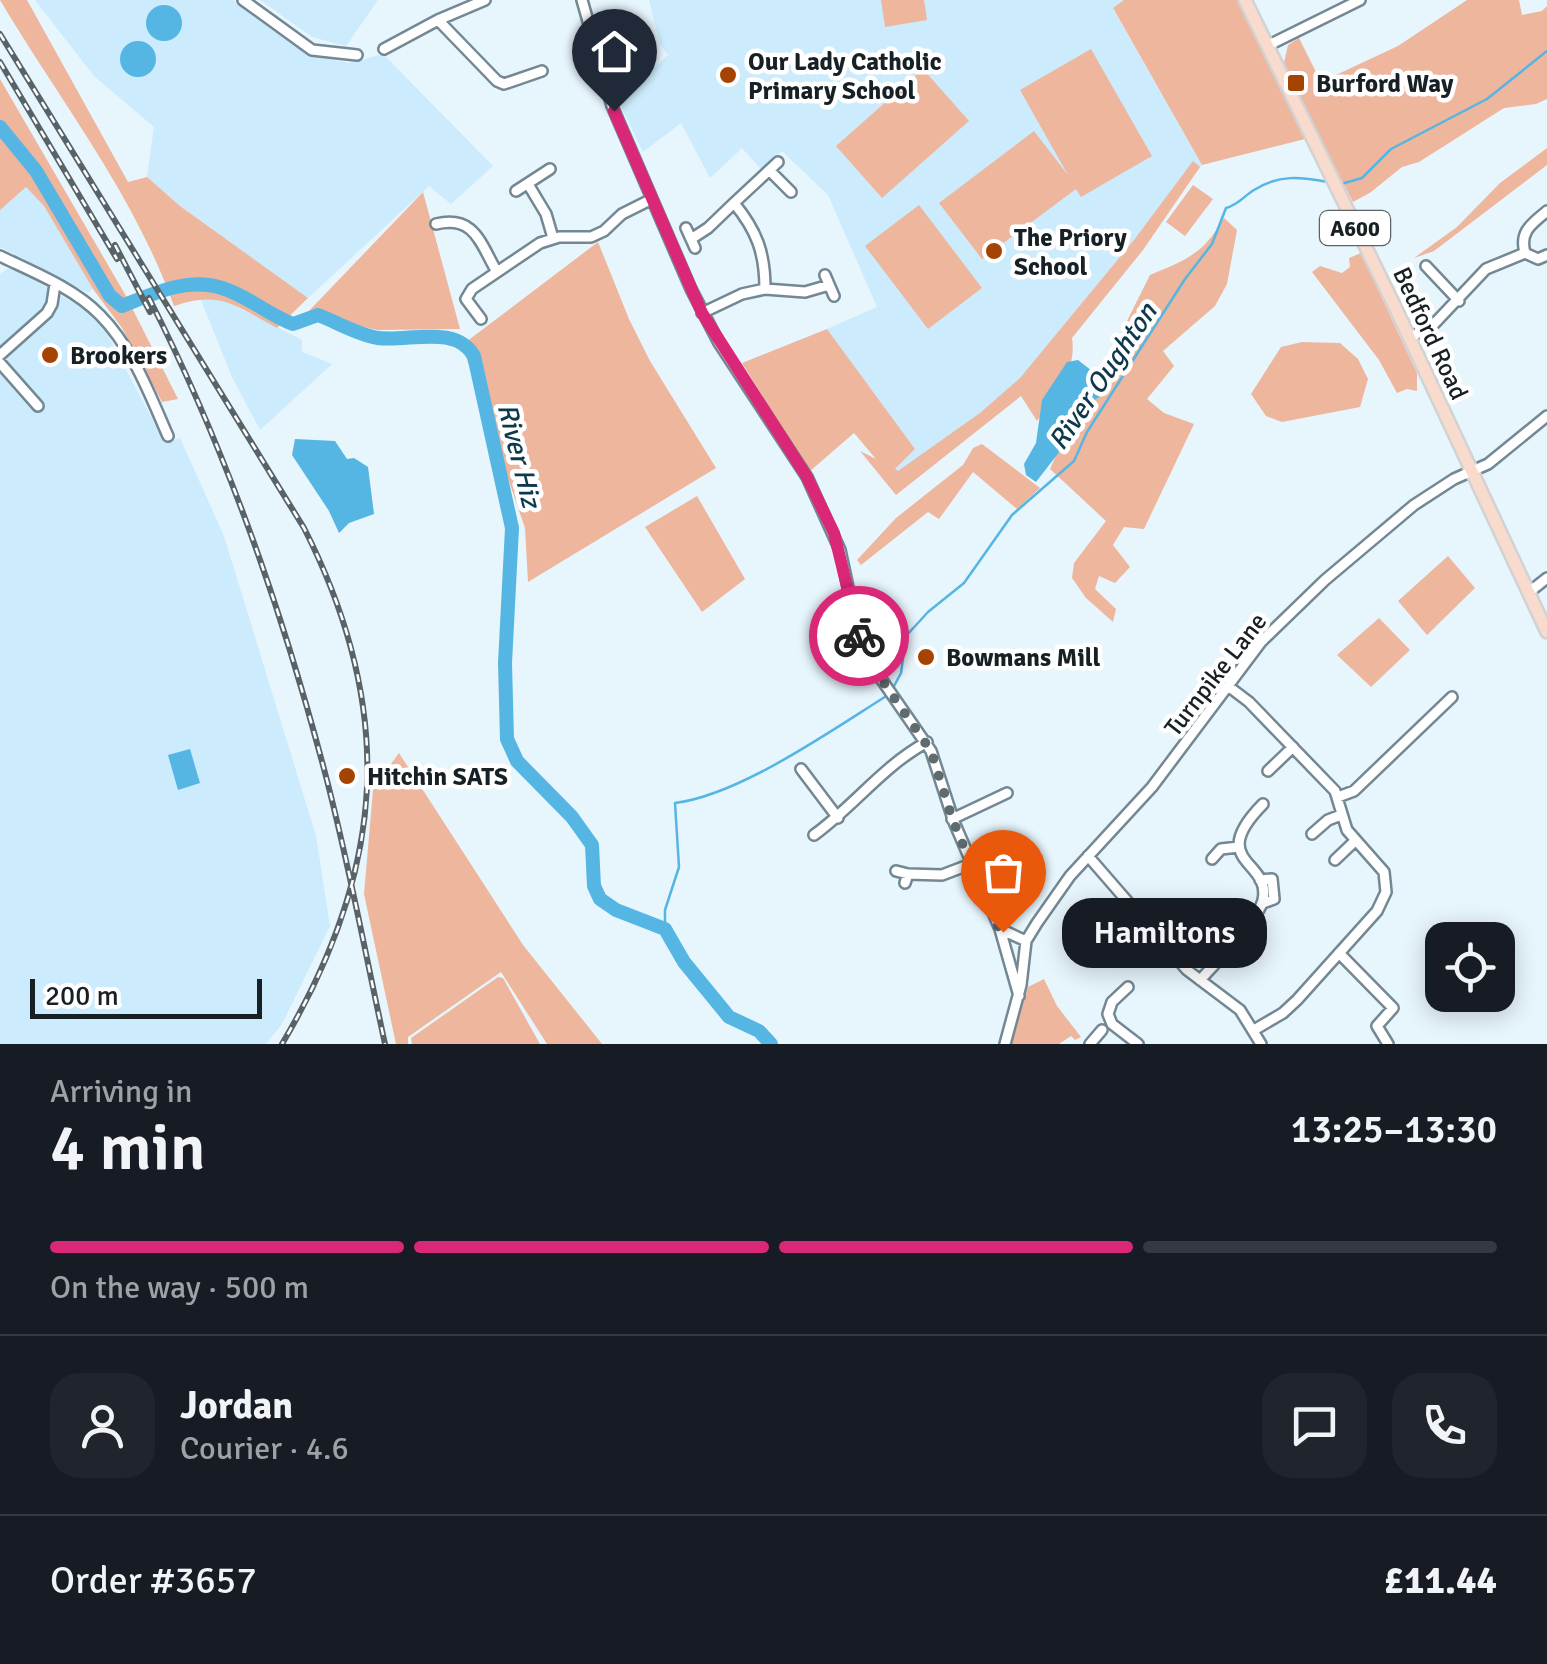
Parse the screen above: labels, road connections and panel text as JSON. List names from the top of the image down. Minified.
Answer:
{"streets":{"main road":["A600","Bedford Road"],"street":["Turnpike Lane"]},"crossings":[["Bedford Road","Turnpike Lane"]],"water":["River Oughton","River Hiz"],"places":{"other":["Our Lady Catholic Primary School","The Priory School","Brookers","Bowmans Mill","Hitchin SATS","Hamiltons"],"transit":["Burford Way"]},"scale_bar":"200 m","page":{"bubble":"Hamiltons","scale":"200 m","heading":["4 min","Arriving in","13:25–13:30"],"panel":["Jordan","Courier · 4.6","Order #3657","£11.44"],"bar":"On the way · 500 m"}}
